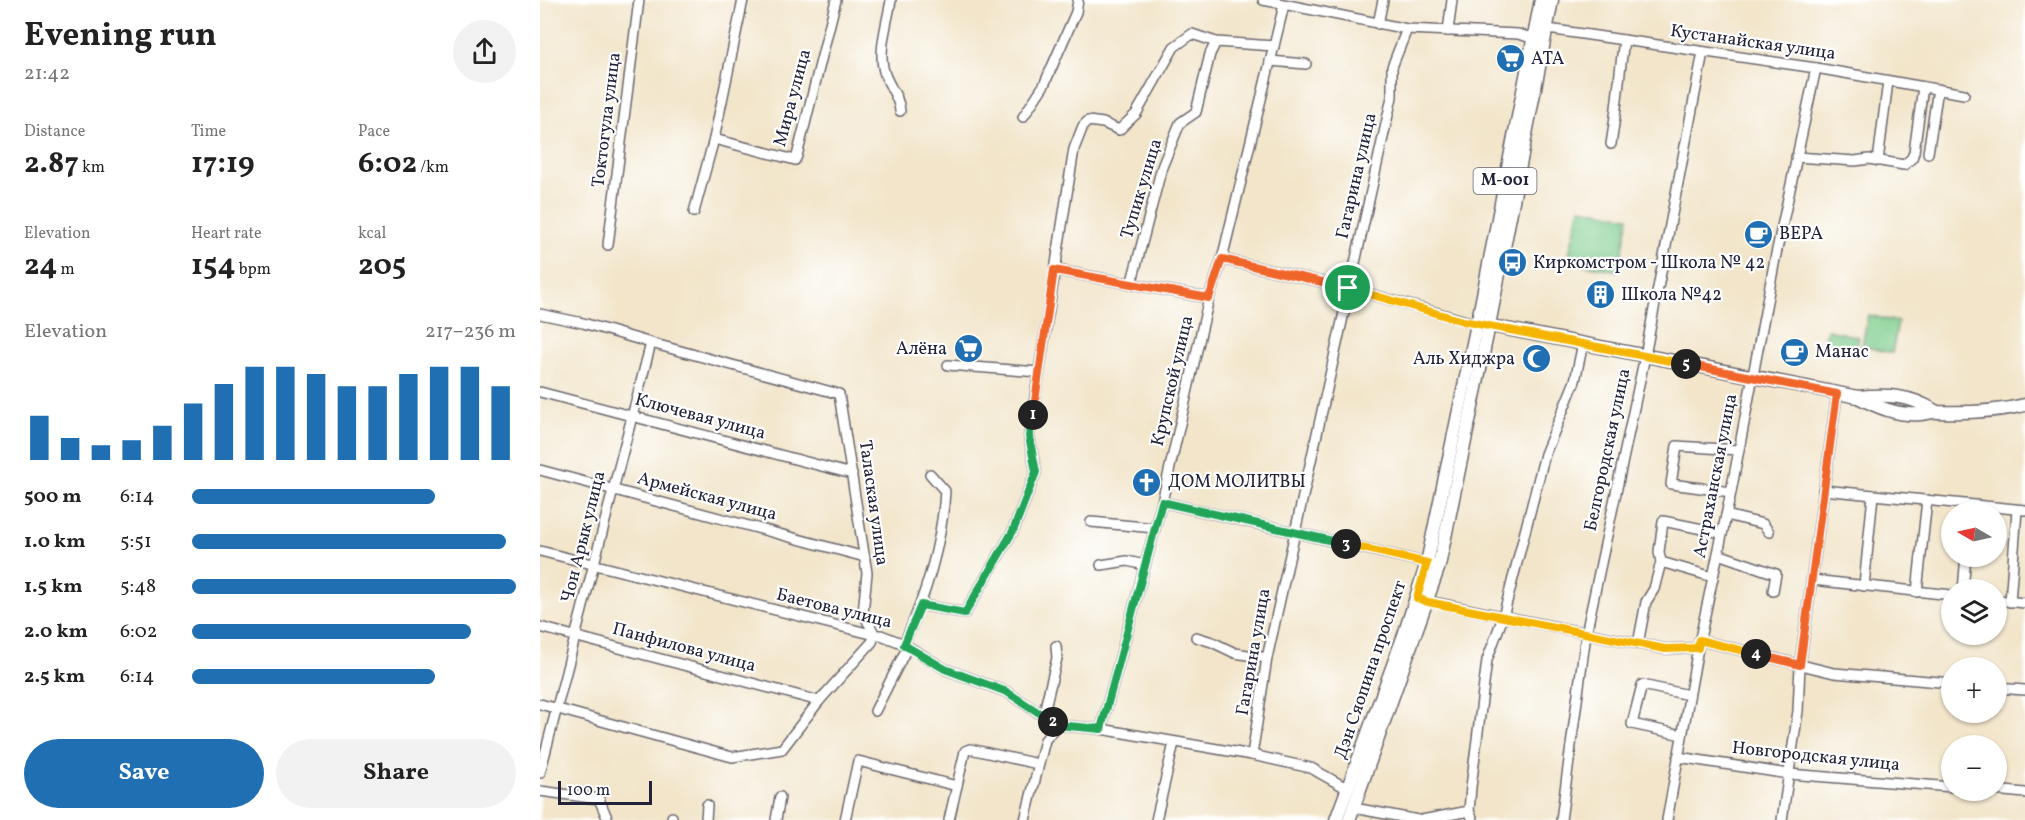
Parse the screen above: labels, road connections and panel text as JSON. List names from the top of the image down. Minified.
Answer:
{"streets":{"main road":["M-001","Дэн Сяопина проспект"],"street":["Кустанайская улица","Мира улица","Токтогула улица","Гагарина улица","Тупик улица","Крупской улица","Ключевая улица","Белгородская улица","Астраханская улица","Армейская улица","Талаская улица","Чон Арык улица","Баетова улица","Панфилова улица","Новгородская улица"]},"crossings":[["Кустанайская улица","Гагарина улица"],["Кустанайская улица","Крупской улица"],["Кустанайская улица","Белгородская улица"],["Кустанайская улица","Астраханская улица"],["Кустанайская улица","Дэн Сяопина проспект"],["Гагарина улица","Баетова улица"],["Крупской улица","Баетова улица"],["Ключевая улица","Талаская улица"],["Ключевая улица","Чон Арык улица"],["Астраханская улица","Новгородская улица"],["Армейская улица","Талаская улица"],["Армейская улица","Чон Арык улица"],["Талаская улица","Чон Арык улица"],["Талаская улица","Баетова улица"],["Чон Арык улица","Баетова улица"],["Чон Арык улица","Панфилова улица"],["Баетова улица","Дэн Сяопина проспект"]],"places":{"supermarket":["АТА","Алёна"],"cafe":["ВЕРА","Манас"],"bus stop":["Киркомстром - Школа № 42"],"building":["Школа №42"],"mosque":["Аль Хиджра"],"church":["ДОМ МОЛИТВЫ"]},"scale_bar":"100 m","north":"left","page":{"heading":["Evening run","21:42"],"stats":[["Distance","2.87 km"],["Time","17:19"],["Pace","6:02 /km"],["Elevation","24 m"],["Heart rate","154 bpm"],["kcal","205"]],"chart":["Elevation","217–236 m"],"pins":["5","1","3","4","2"],"list":[{"name":"500 m","note":"6:14"},{"name":"1.0 km","note":"5:51"},{"name":"1.5 km","note":"5:48"},{"name":"2.0 km","note":"6:02"},{"name":"2.5 km","note":"6:14"}],"map_buttons":["+","−"],"buttons":["Save","Share"],"scale":"100 m"}}
